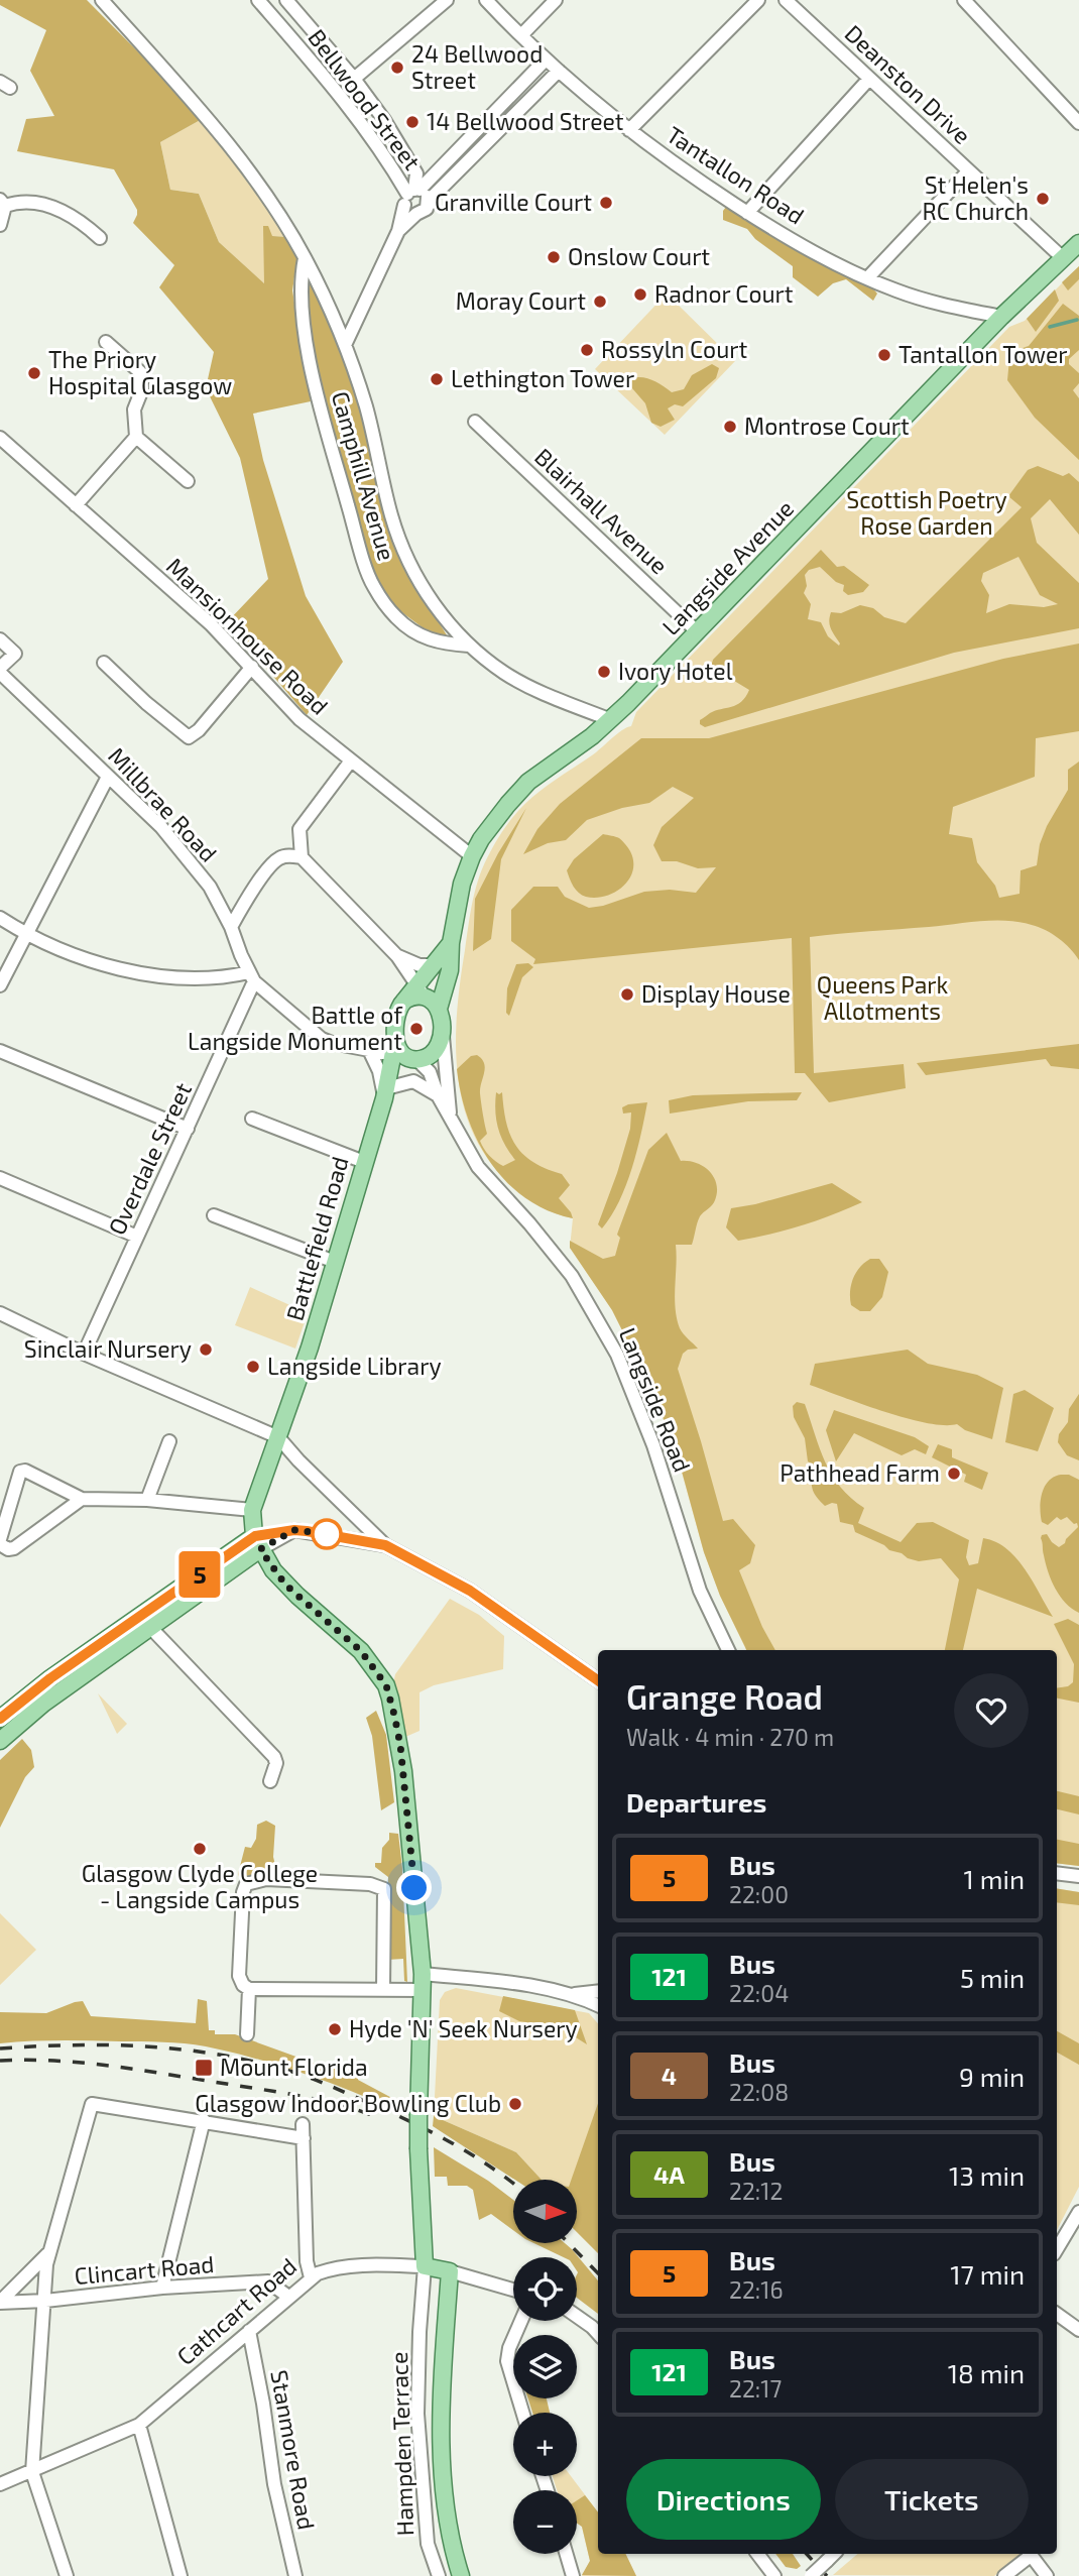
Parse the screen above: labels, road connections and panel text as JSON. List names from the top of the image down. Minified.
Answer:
{"streets":{"main road":["Langside Avenue","Battlefield Road","Cathcart Road"],"street":["Deanston Drive","Bellwood Street","Tantallon Road","Camphill Avenue","Blairhall Avenue","Mansionhouse Road","Millbrae Road","Overdale Street","Langside Road","Clincart Road","Hampden Terrace","Stanmore Road"]},"crossings":[["Deanston Drive","Langside Avenue"],["Tantallon Road","Langside Avenue"],["Camphill Avenue","Langside Avenue"],["Blairhall Avenue","Langside Avenue"],["Langside Avenue","Mansionhouse Road"],["Langside Avenue","Millbrae Road"],["Langside Avenue","Battlefield Road"],["Langside Avenue","Langside Road"],["Millbrae Road","Overdale Street"],["Millbrae Road","Battlefield Road"],["Millbrae Road","Langside Road"],["Battlefield Road","Langside Road"],["Clincart Road","Cathcart Road"],["Cathcart Road","Hampden Terrace"],["Cathcart Road","Stanmore Road"]],"parks":["Scottish Poetry Rose Garden","Queens Park Allotments"],"places":{"other":["24 Bellwood Street","14 Bellwood Street","St Helen's RC Church","Granville Court","Onslow Court","Radnor Court","Moray Court","Rossyln Court","Tantallon Tower","The Priory Hospital Glasgow","Lethington Tower","Montrose Court","Ivory Hotel","Display House","Battle of Langside Monument","Sinclair Nursery","Langside Library","Pathhead Farm","Glasgow Clyde College - Langside Campus","Hyde 'N' Seek Nursery","Glasgow Indoor Bowling Club"],"transit":["Mount Florida"]},"lines":["bus line 5"],"north":"right","page":{"on_map":"5","heading":[["Grange Road","Walk · 4 min · 270 m"],"Departures"],"list":[{"mark":"5","name":"Bus","note":"22:00","value":"1 min"},{"mark":"121","name":"Bus","note":"22:04","value":"5 min"},{"mark":"4","name":"Bus","note":"22:08","value":"9 min"},{"mark":"4A","name":"Bus","note":"22:12","value":"13 min"},{"mark":"5","name":"Bus","note":"22:16","value":"17 min"},{"mark":"121","name":"Bus","note":"22:17","value":"18 min"}],"map_buttons":["+","−"],"buttons":["Directions","Tickets"]}}
